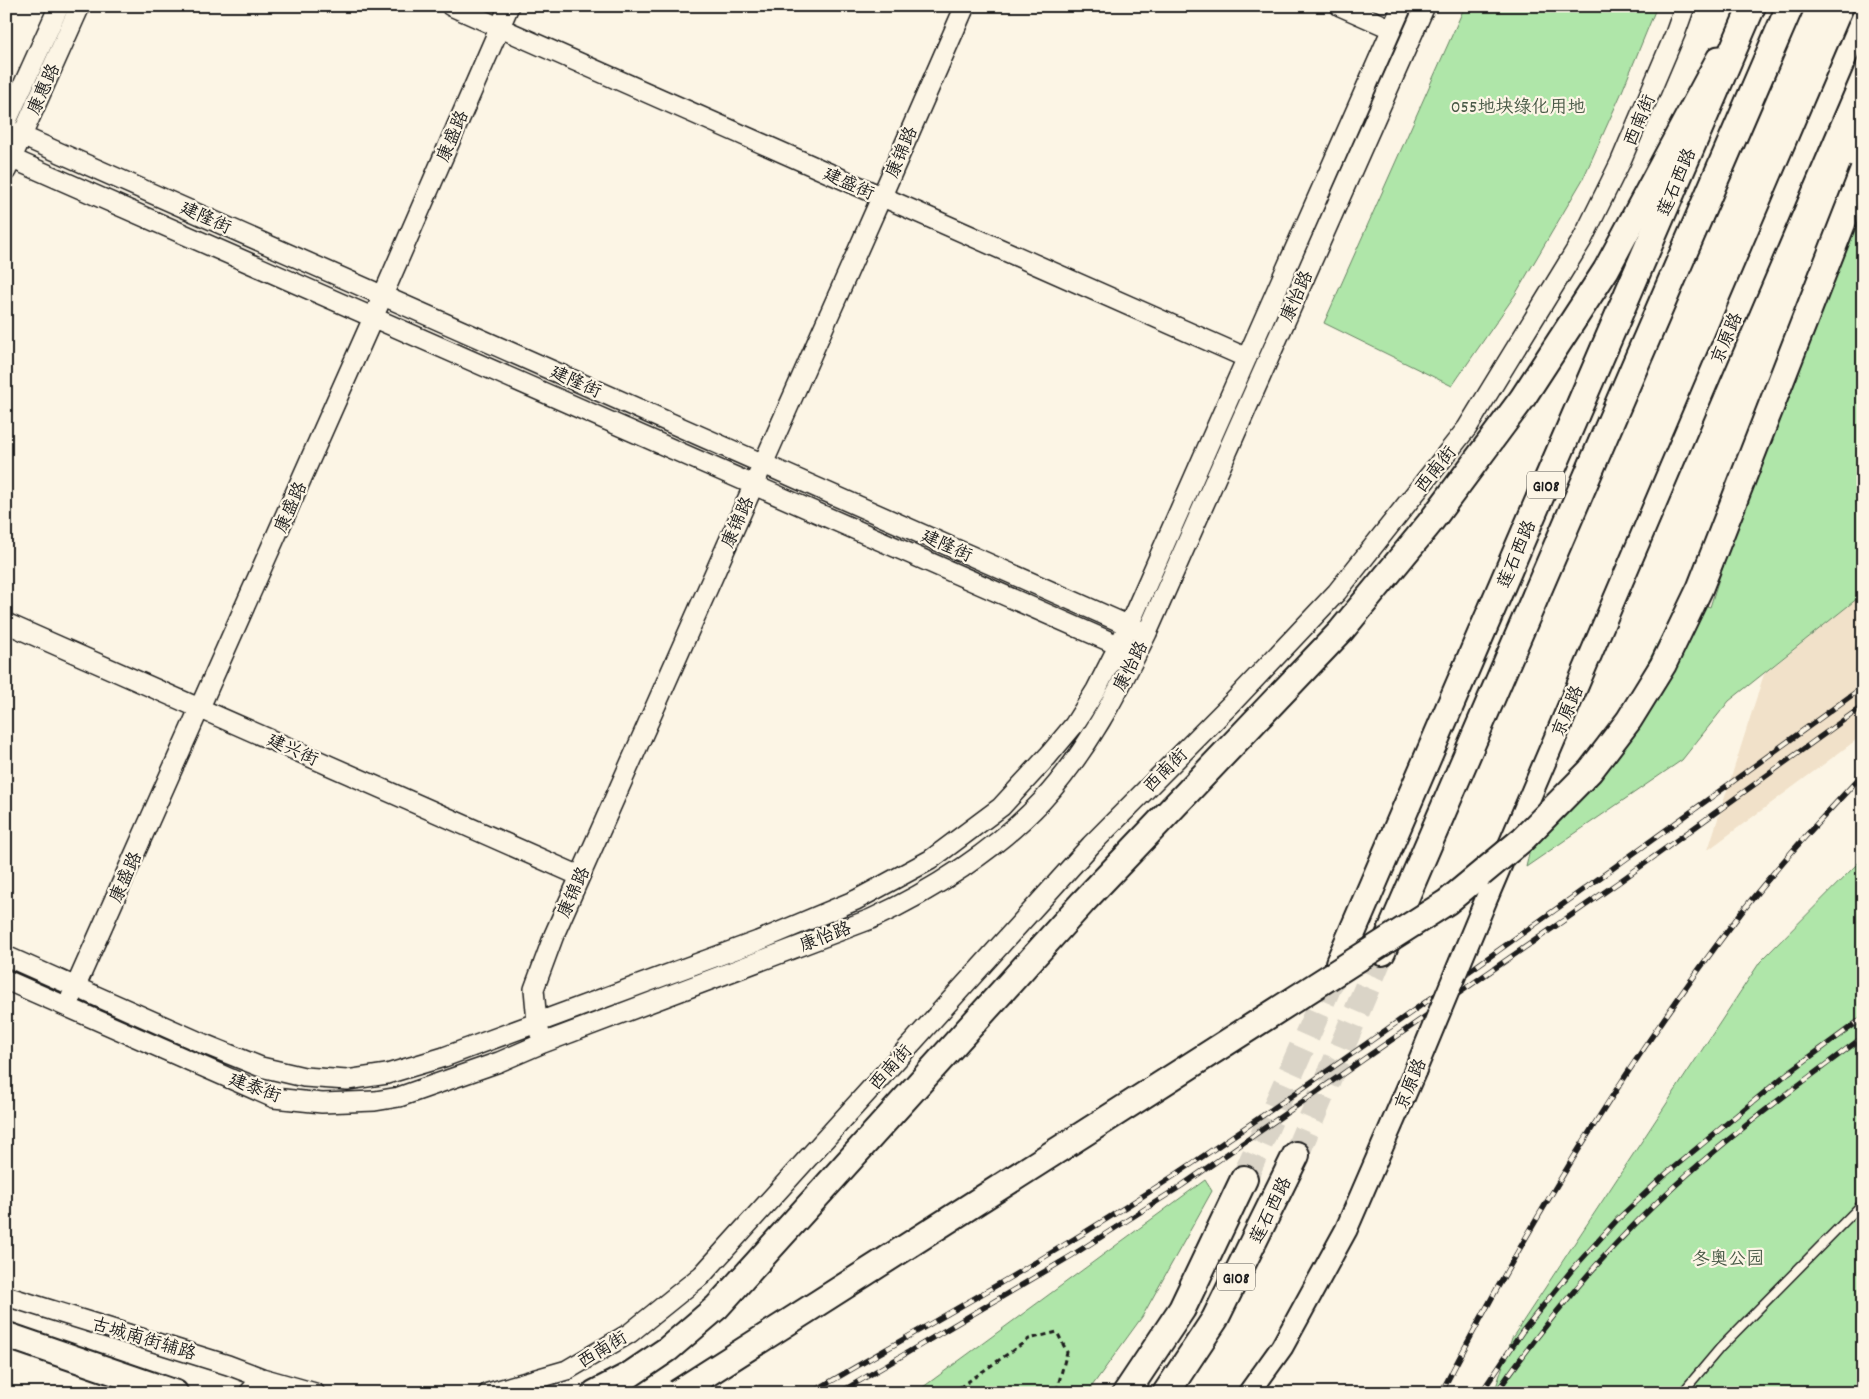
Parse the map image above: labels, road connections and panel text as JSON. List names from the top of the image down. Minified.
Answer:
{"streets":{"highway":["莲石西路","G108"],"main road":["京原路"],"street":["康惠路","西南街","康盛路","康锦路","建盛街","建隆街","康怡路","建兴街","建泰街","古城南街辅路"]},"crossings":[["康惠路","建隆街"],["康盛路","建盛街"],["康盛路","建隆街"],["康盛路","建兴街"],["康盛路","建泰街"],["康锦路","建盛街"],["康锦路","建隆街"],["康锦路","康怡路"],["康锦路","建兴街"],["康锦路","建泰街"],["建盛街","康怡路"],["建隆街","康怡路"],["康怡路","建泰街"]],"parks":["055地块绿化用地","冬奥公园"]}
